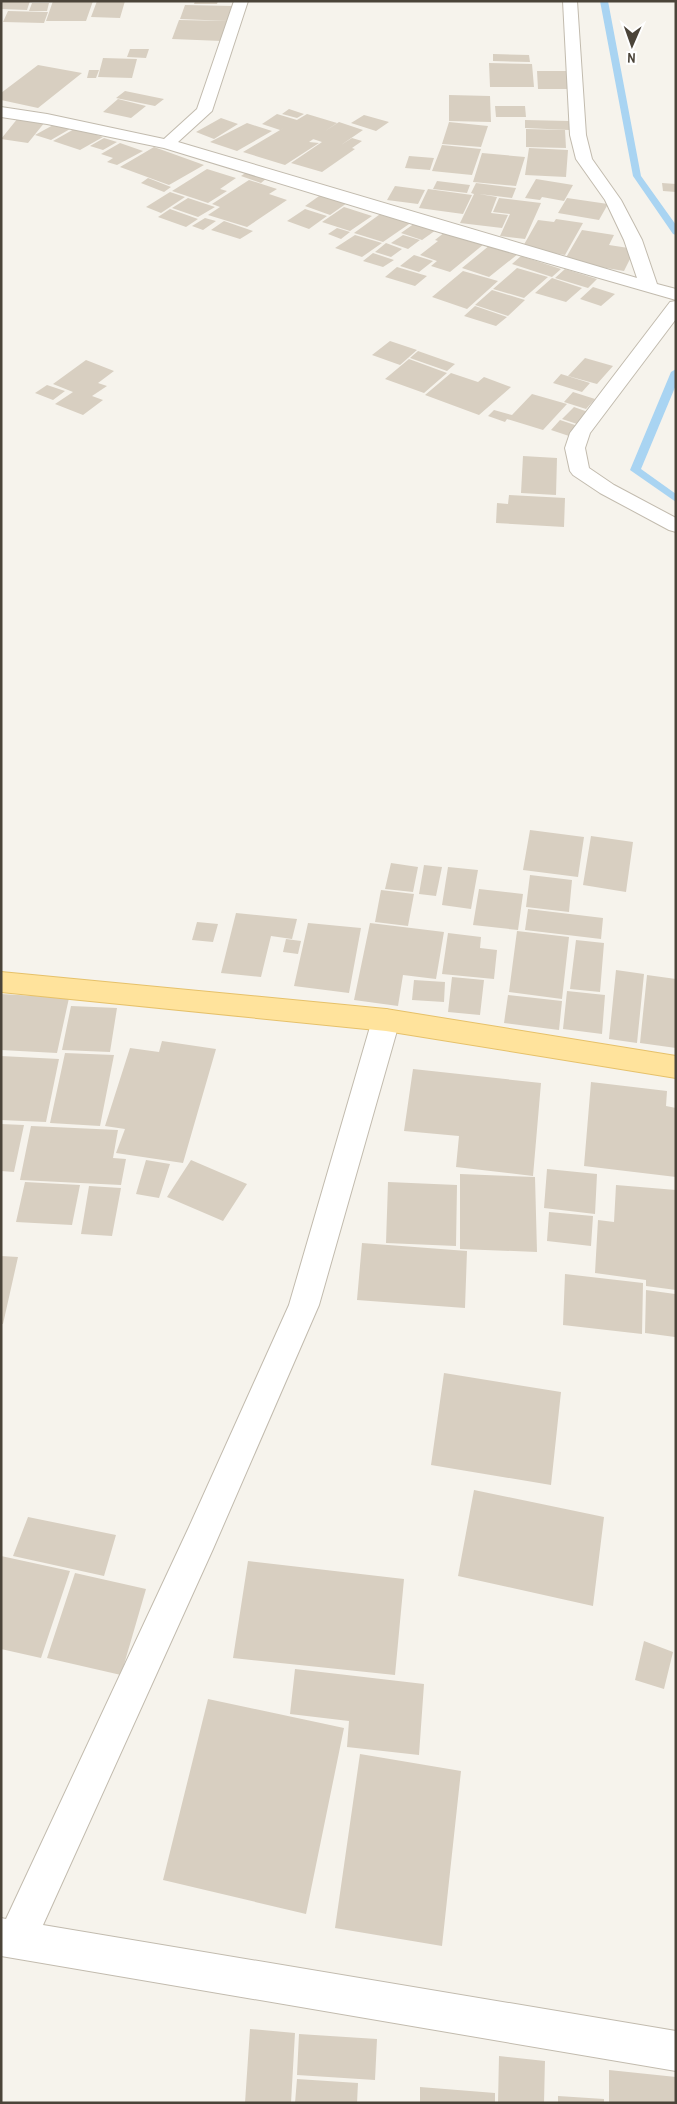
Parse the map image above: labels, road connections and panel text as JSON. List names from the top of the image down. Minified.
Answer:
{"north":"bottom"}
